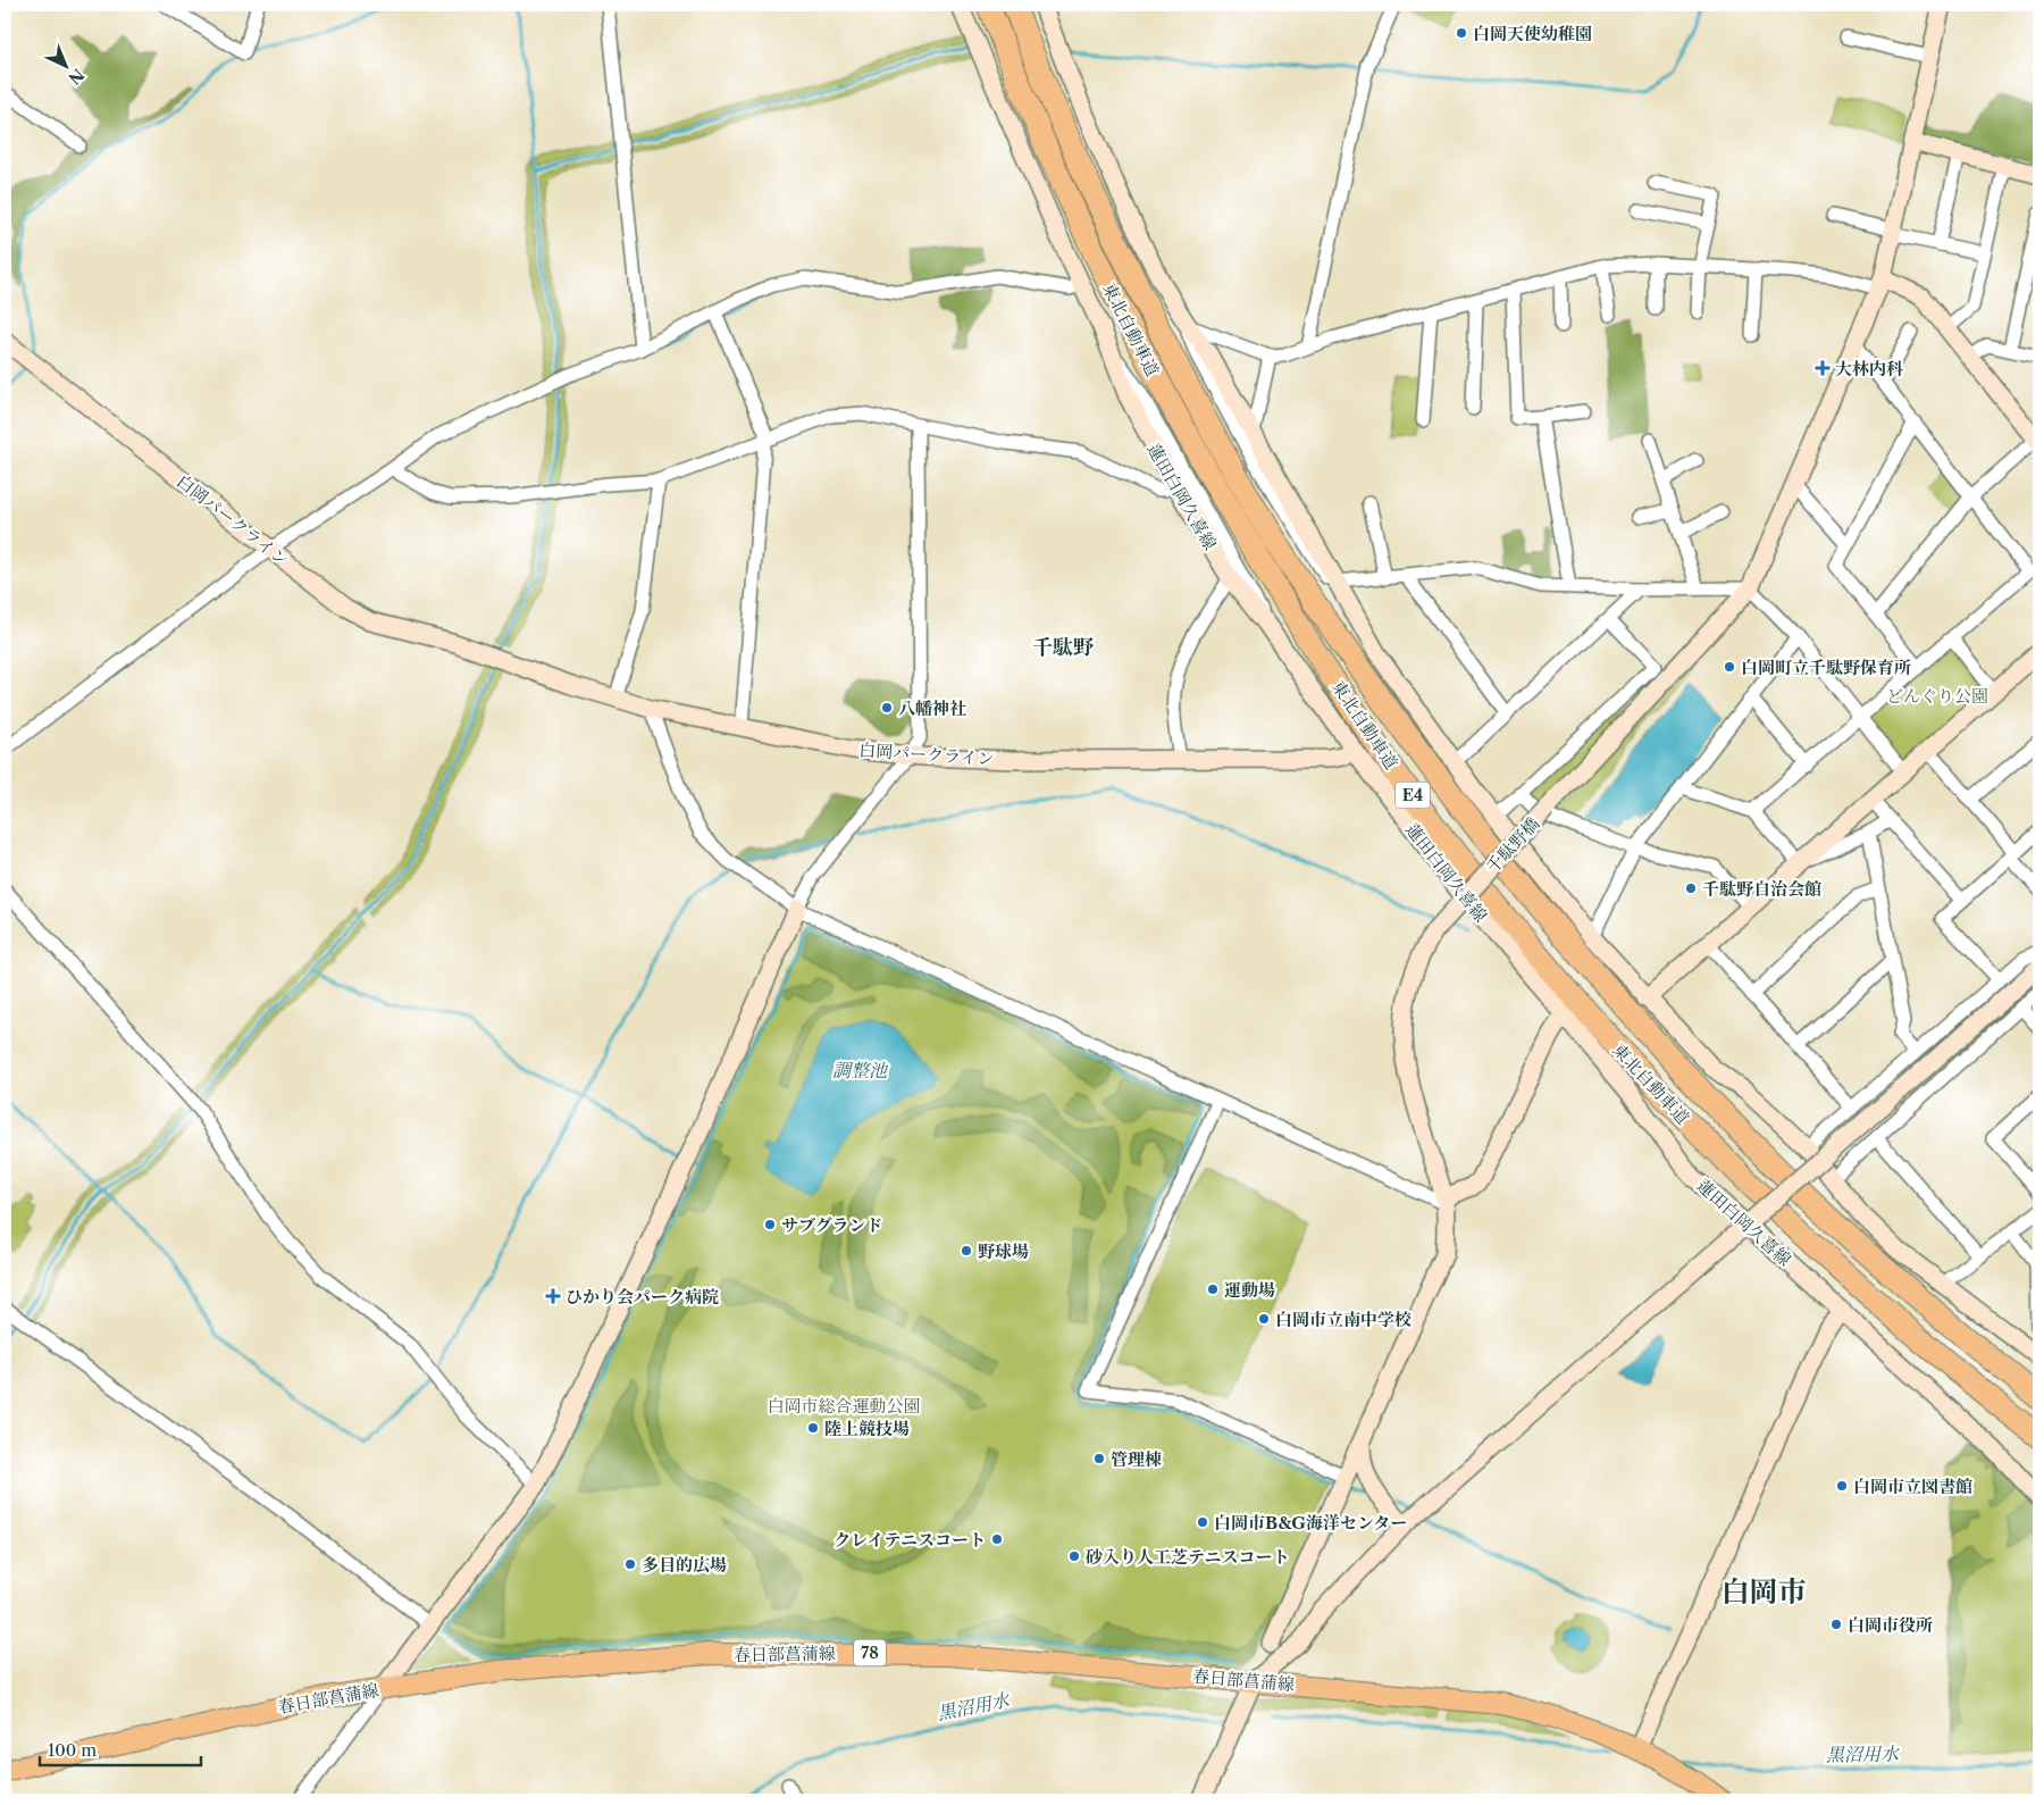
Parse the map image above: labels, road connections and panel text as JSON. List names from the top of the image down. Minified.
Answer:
{"streets":{"highway":["東北自動車道","E4"],"main road":["78","春日部菖蒲線"],"street":["蓮田白岡久喜線","白岡パークライン","千駄野橋"]},"crossings":[["蓮田白岡久喜線","白岡パークライン"]],"districts":["千駄野","白岡市"],"water":["調整池","黒沼用水"],"parks":["どんぐり公園","白岡市総合運動公園"],"places":{"other":["白岡天使幼稚園","白岡町立千駄野保育所","八幡神社","千駄野自治会館","サブグランド","野球場","運動場","白岡市立南中学校","陸上競技場","管理棟","白岡市立図書館","白岡市B&G海洋センター","クレイテニスコート","砂入り人工芝テニスコート","多目的広場","白岡市役所"],"health":["大林内科","ひかり会パーク病院"]},"scale_bar":"100 m","north":"bottom right"}
